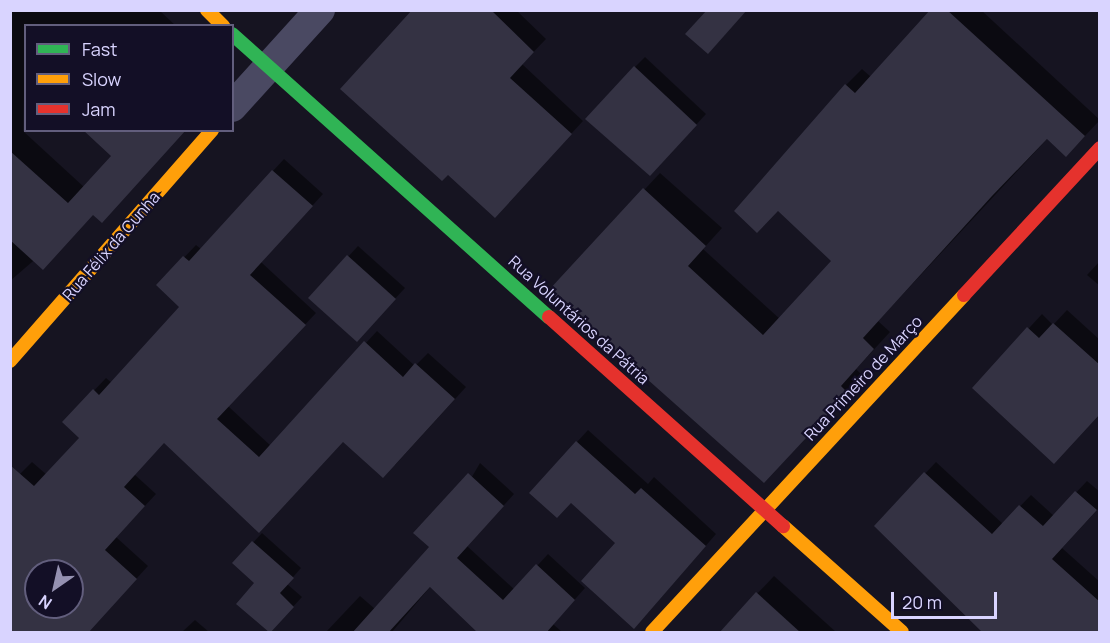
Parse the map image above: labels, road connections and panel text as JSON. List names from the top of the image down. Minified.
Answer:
{"streets":{"street":["Rua Félix da Cunha","Rua Voluntários da Pátria","Rua Primeiro de Março"]},"crossings":[["Rua Voluntários da Pátria","Rua Primeiro de Março"]],"legend":["Fast","Slow","Jam"],"scale_bar":"20 m","north":"bottom left"}
